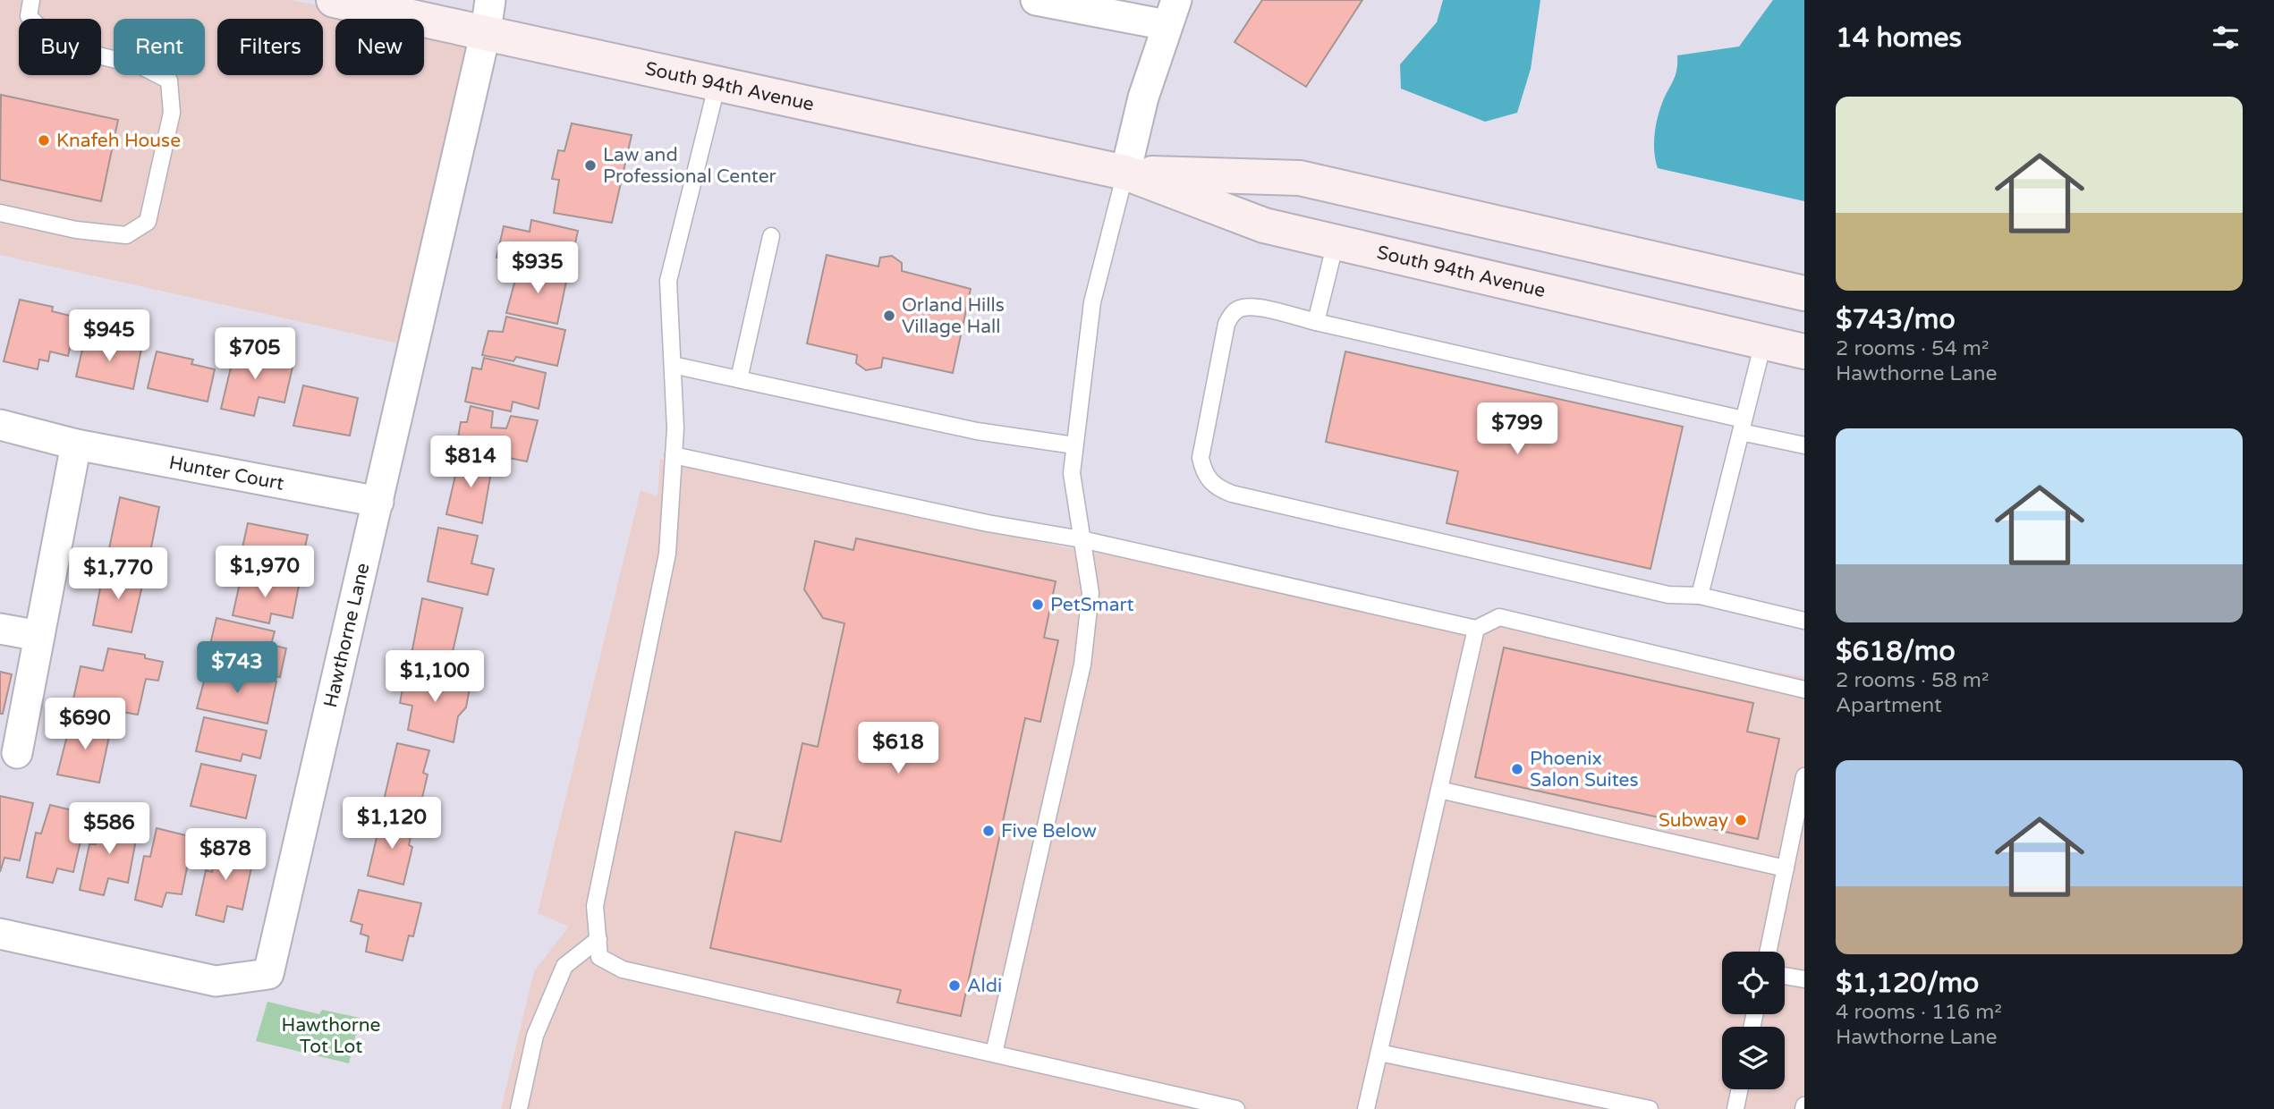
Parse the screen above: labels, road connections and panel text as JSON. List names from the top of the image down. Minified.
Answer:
{"streets":{"street":["South 94th Avenue","Hunter Court","Hawthorne Lane"]},"crossings":[["South 94th Avenue","Hawthorne Lane"],["Hunter Court","Hawthorne Lane"]],"parks":["Hawthorne Tot Lot"],"places":["Knafeh House","Law and Professional Center","Orland Hills Village Hall","PetSmart","Phoenix Salon Suites","Subway","Five Below","Aldi"],"page":{"heading":"14 homes","chip":["Buy","Rent","Filters","New"],"list":[{"name":"$743/mo","note":"2 rooms · 54 m² · Hawthorne Lane"},{"name":"$618/mo","note":"2 rooms · 58 m² · Apartment"},{"name":"$1,120/mo","note":"4 rooms · 116 m² · Hawthorne Lane"}],"price":["$935","$945","$705","$799","$814","$1,970","$1,770","$743","$1,100","$690","$618","$1,120","$586","$878"]}}
